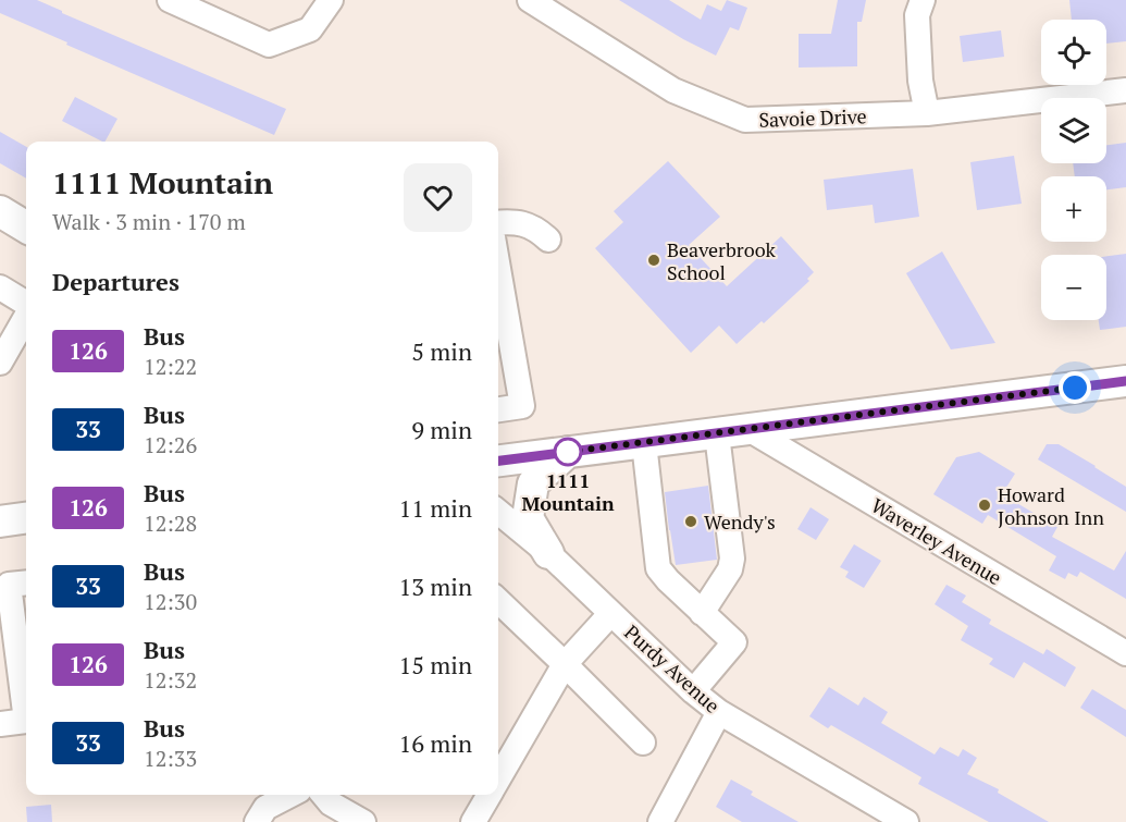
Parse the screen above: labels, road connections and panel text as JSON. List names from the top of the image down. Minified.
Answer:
{"streets":{"street":["Savoie Drive","Waverley Avenue","Purdy Avenue"]},"places":["Beaverbrook School","1111 Mountain","Howard Johnson Inn","Wendy's"],"lines":["bus line 126"],"page":{"map_buttons":["+","−"],"heading":[["1111 Mountain","Walk · 3 min · 170 m"],"Departures"],"list":[{"mark":"126","name":"Bus","note":"12:22","value":"5 min"},{"mark":"33","name":"Bus","note":"12:26","value":"9 min"},{"mark":"126","name":"Bus","note":"12:28","value":"11 min"},{"mark":"33","name":"Bus","note":"12:30","value":"13 min"},{"mark":"126","name":"Bus","note":"12:32","value":"15 min"},{"mark":"33","name":"Bus","note":"12:33","value":"16 min"}]}}
